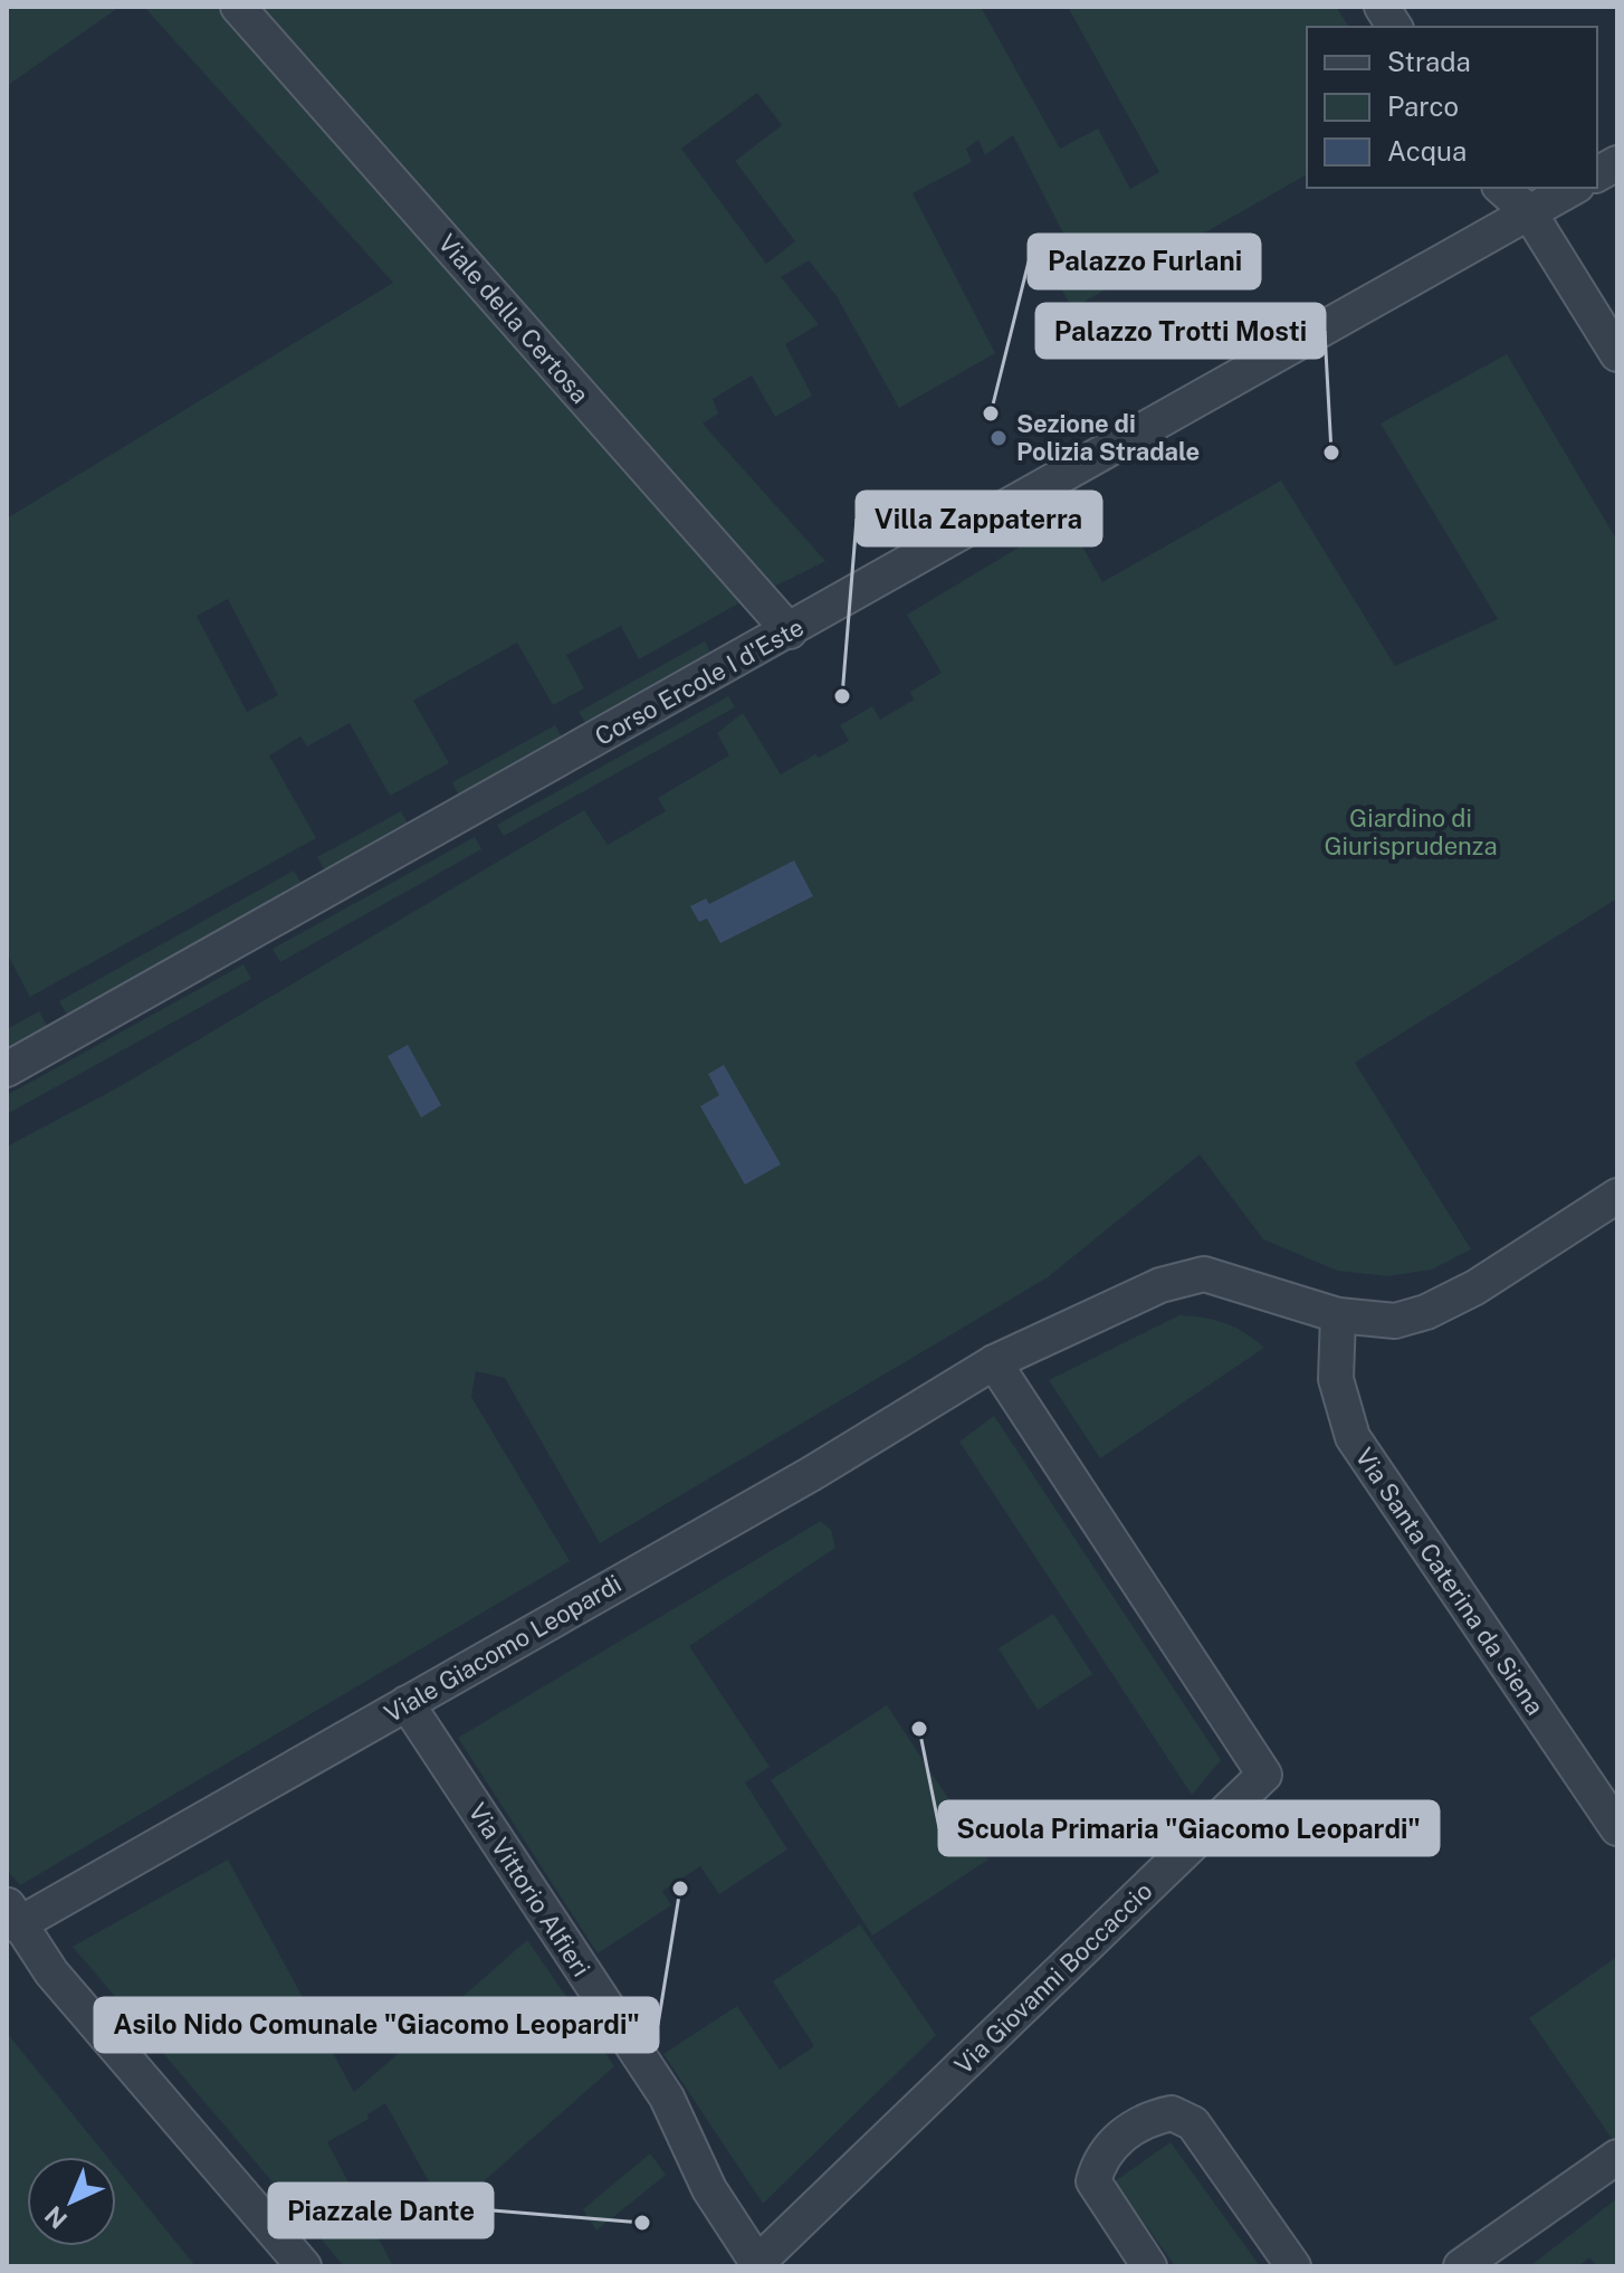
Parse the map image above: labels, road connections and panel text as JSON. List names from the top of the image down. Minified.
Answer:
{"streets":{"street":["Viale della Certosa","Corso Ercole I d'Este","Via Santa Caterina da Siena","Viale Giacomo Leopardi","Via Vittorio Alfieri","Via Giovanni Boccaccio"]},"crossings":[["Viale della Certosa","Corso Ercole I d'Este"],["Via Santa Caterina da Siena","Viale Giacomo Leopardi"],["Viale Giacomo Leopardi","Via Vittorio Alfieri"],["Viale Giacomo Leopardi","Via Giovanni Boccaccio"],["Via Vittorio Alfieri","Via Giovanni Boccaccio"]],"parks":["Giardino di Giurisprudenza"],"places":["Palazzo Furlani","Sezione di Polizia Stradale","Palazzo Trotti Mosti","Villa Zappaterra","Scuola Primaria \"Giacomo Leopardi\"","Asilo Nido Comunale \"Giacomo Leopardi\"","Piazzale Dante"],"legend":["Strada","Parco","Acqua"],"north":"bottom left"}
